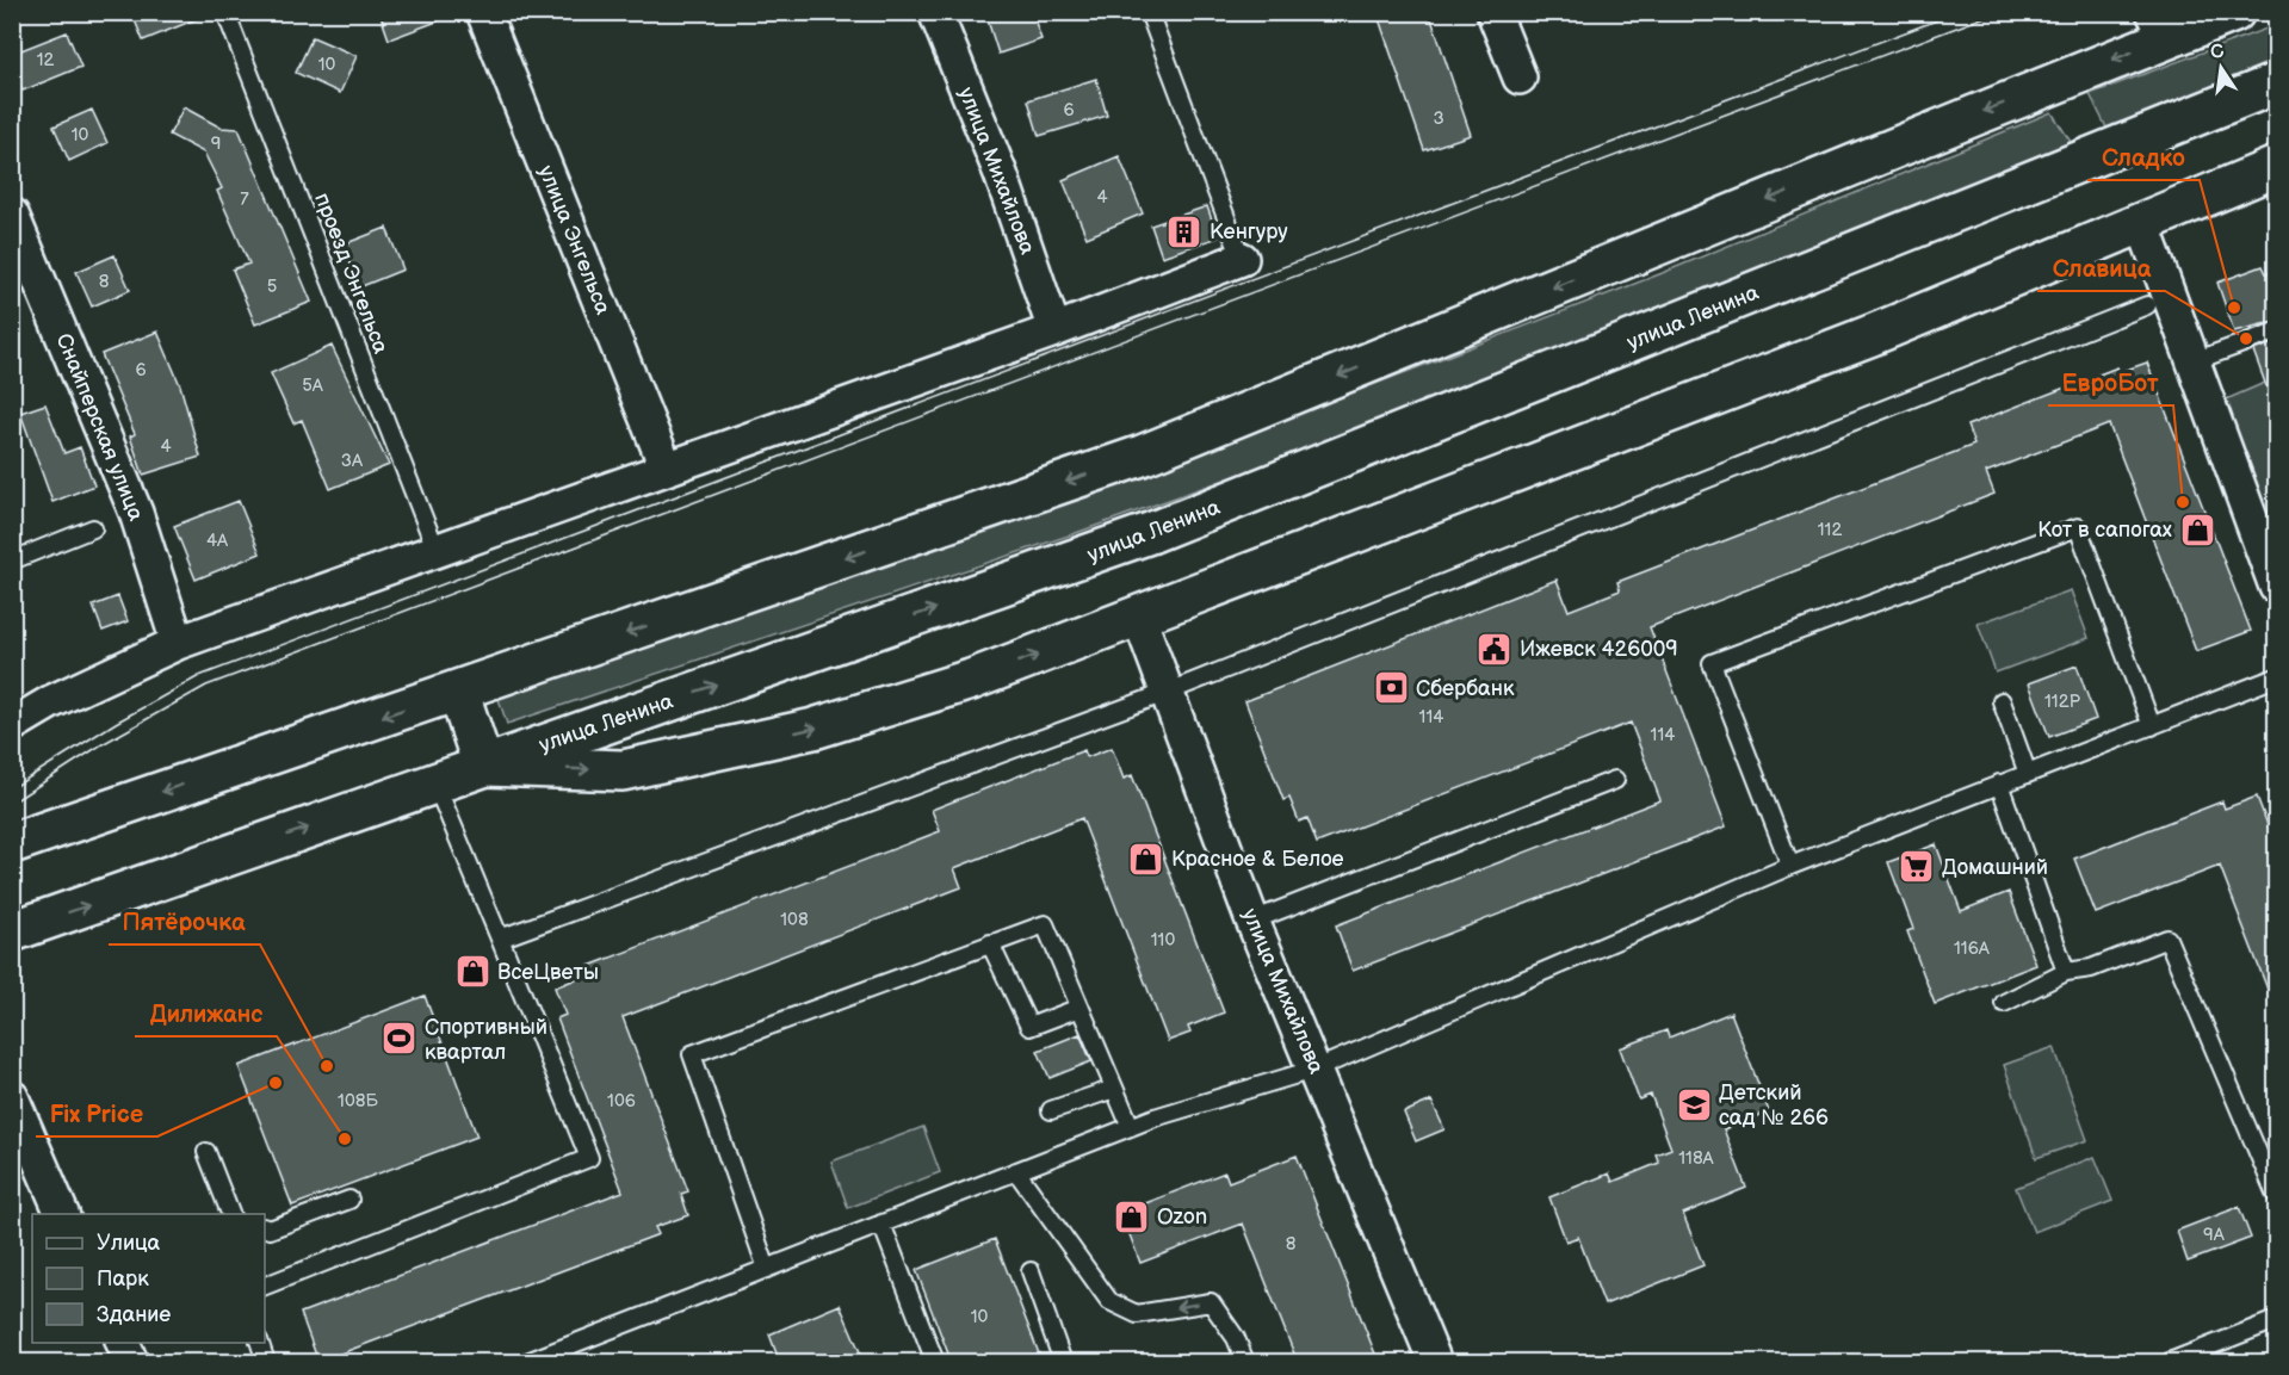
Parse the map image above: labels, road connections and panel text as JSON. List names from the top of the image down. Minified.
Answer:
{"streets":{"main road":["улица Ленина"],"street":["улица Михайлова","улица Энгельса","Снайперская улица"],"lane":["проезд Энгельса"]},"places":{"building":["Кенгуру"],"other":["Сладко","Славица","ЕвроБот","Пятёрочка","Fix Price","Дилижанс"],"shop":["Кот в сапогах","Красное & Белое","ВсеЦветы","Ozon"],"public building":["Ижевск 426009"],"bank":["Сбербанк"],"supermarket":["Домашний"],"sports":["Спортивный квартал"],"school or university":["Детский сад № 266"]},"house_numbers":["12","10","6","3","10","9","4","7","8","5","6","5А","4","3А","112","4А","112Р","114","114","108","110","116А","108Б","106","118А","9А","8","10"],"legend":["Улица","Парк","Здание"],"north":"top"}
